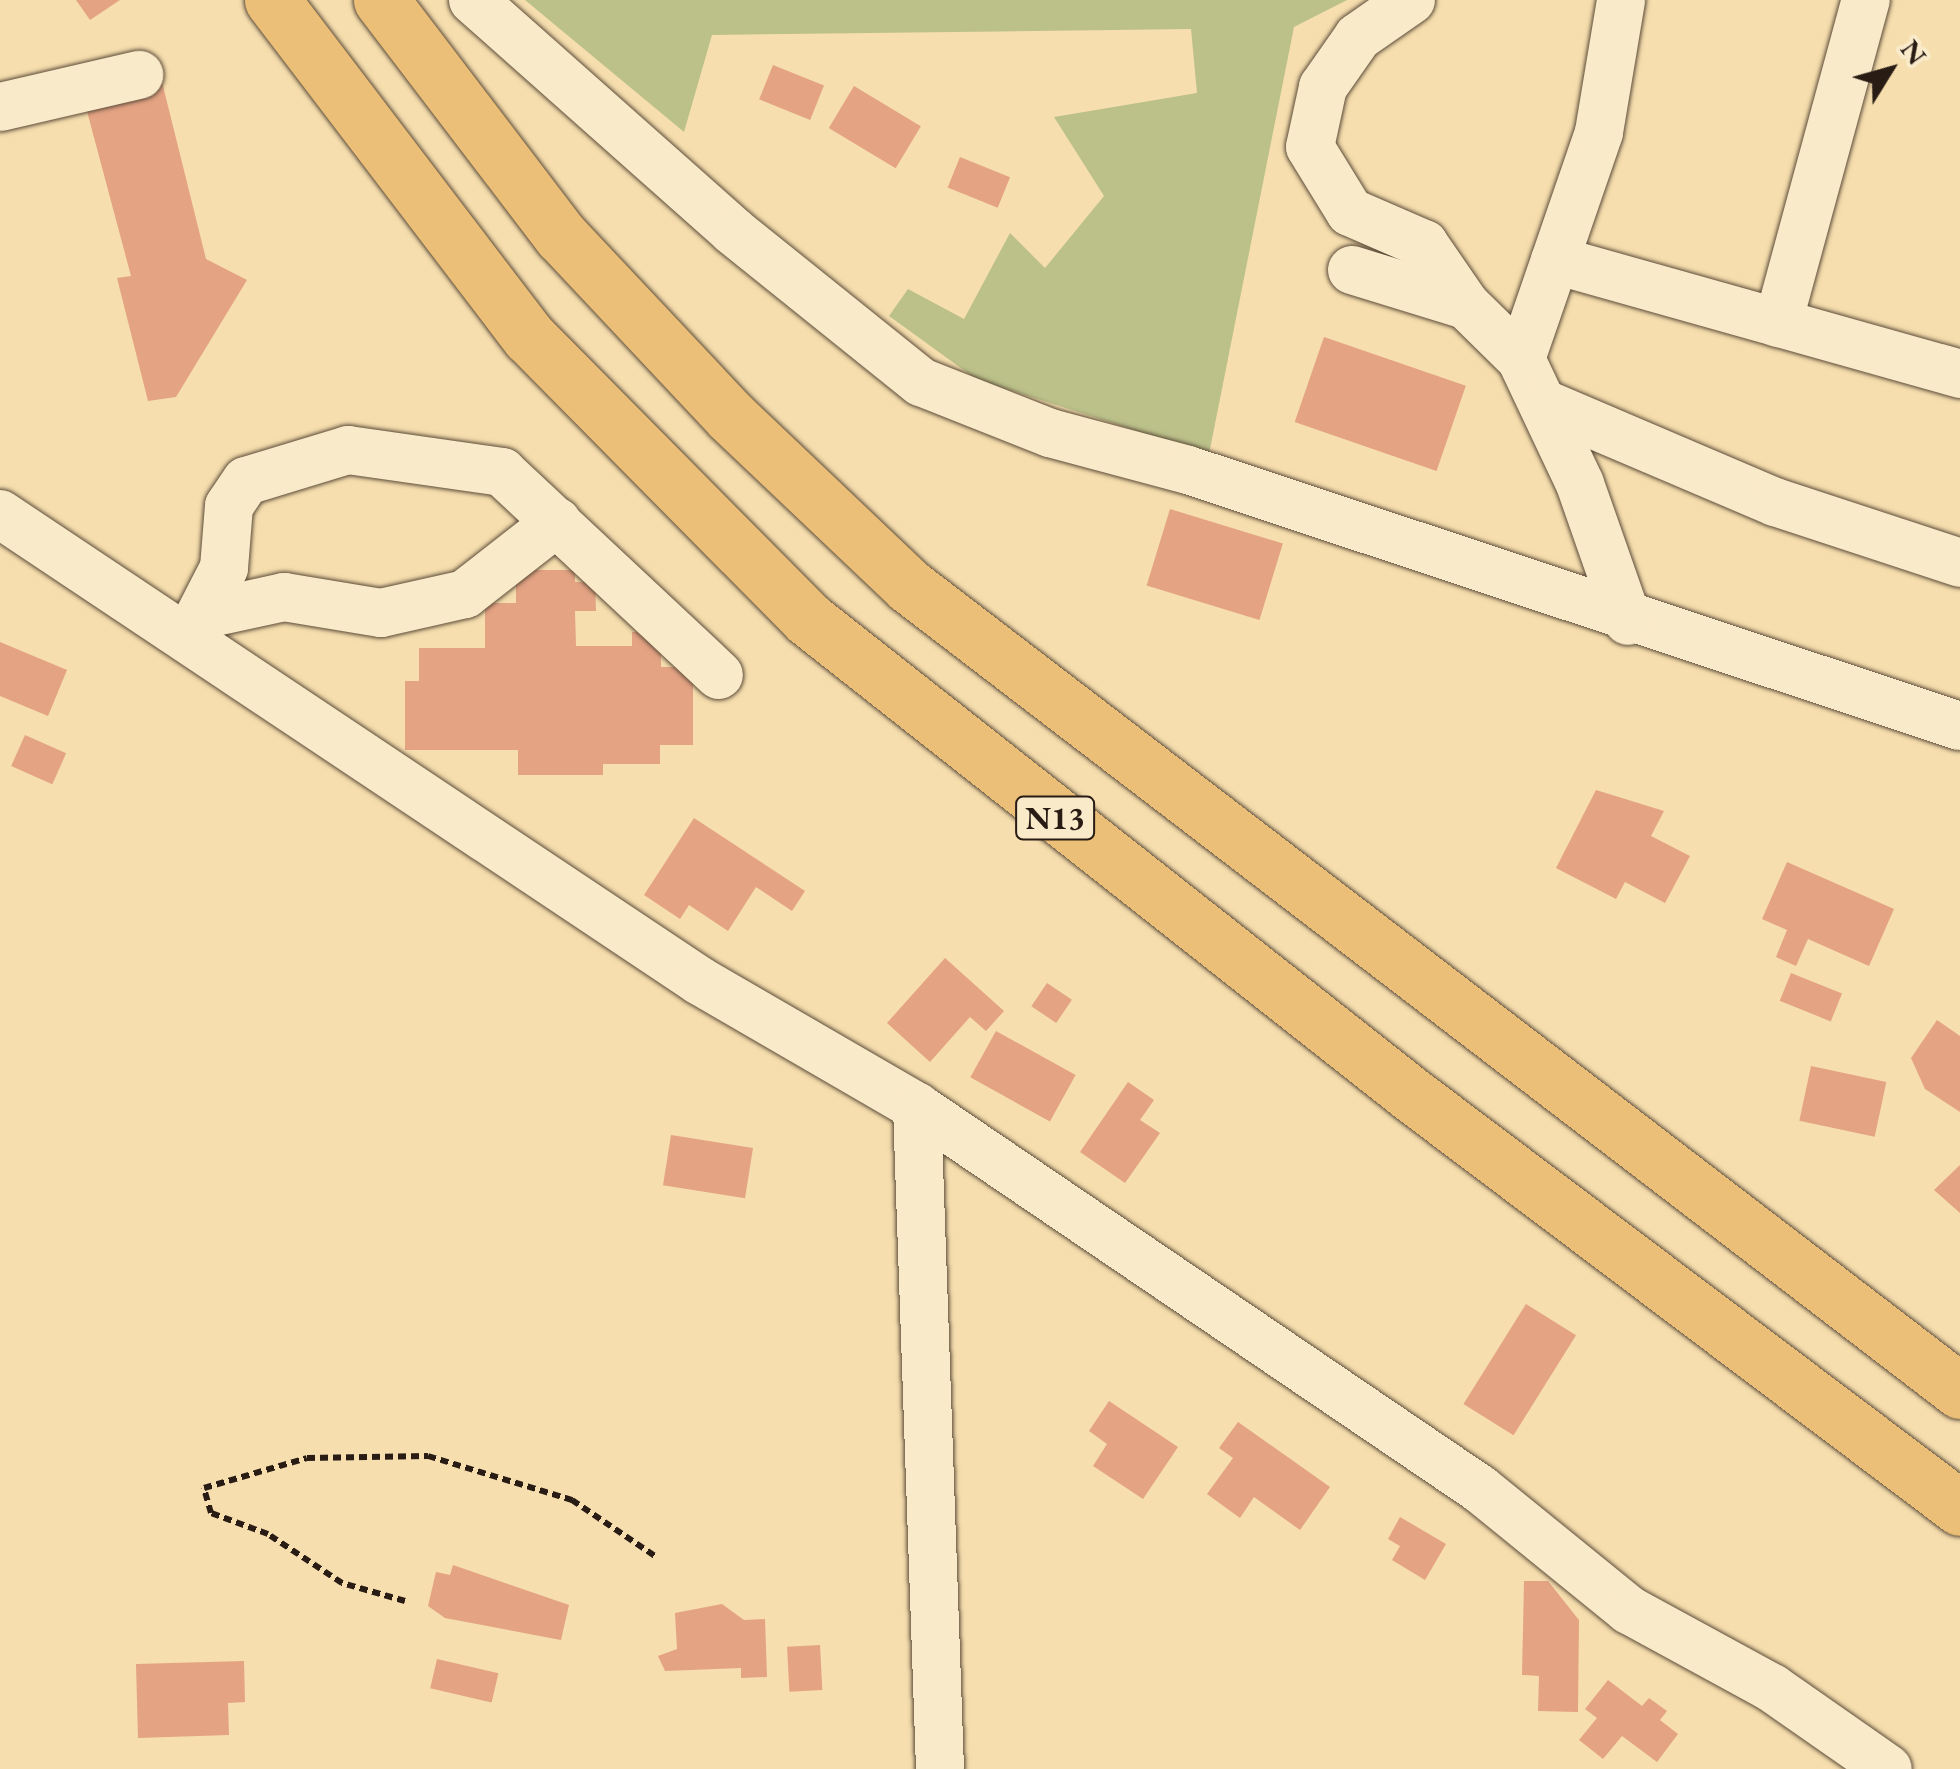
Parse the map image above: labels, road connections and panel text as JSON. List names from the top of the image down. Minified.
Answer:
{"streets":{"highway":["N13"]},"north":"top right"}
